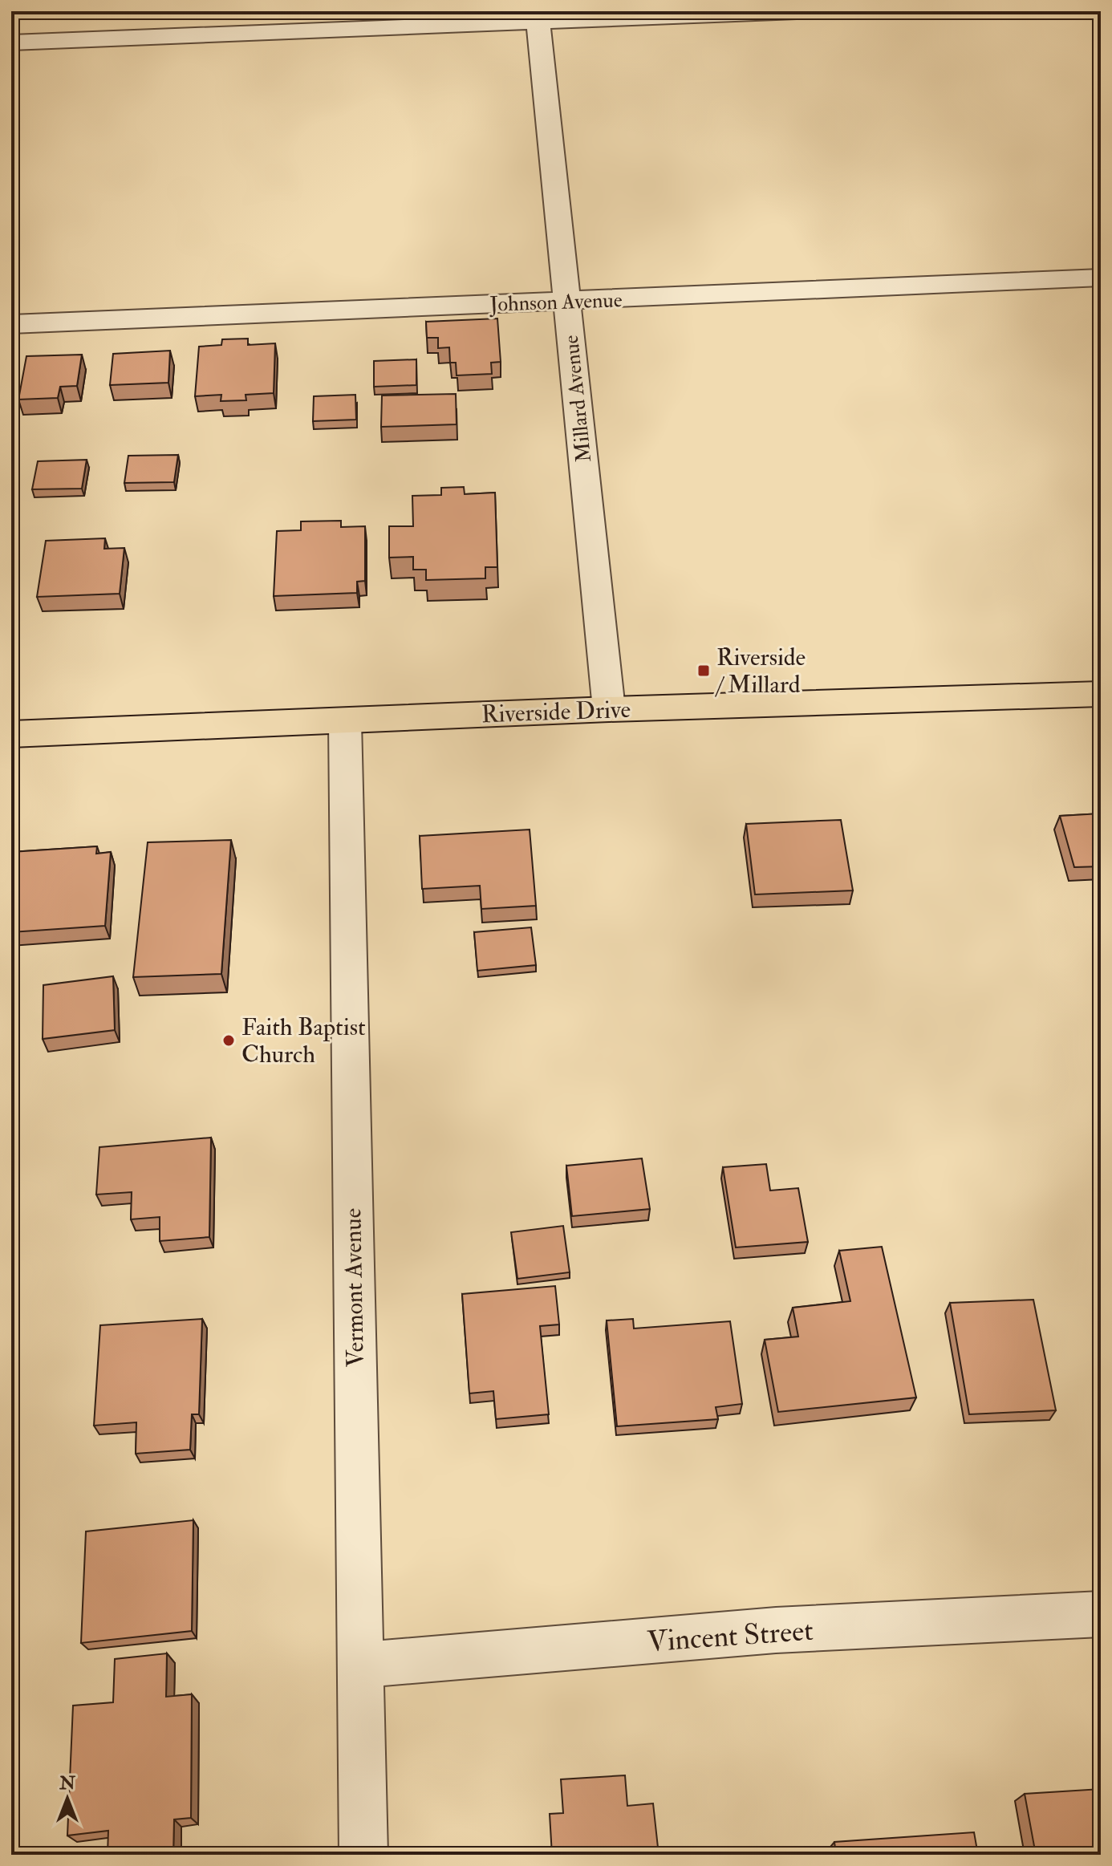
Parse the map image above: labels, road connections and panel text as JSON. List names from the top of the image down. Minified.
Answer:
{"streets":{"main road":["Riverside Drive"],"street":["Johnson Avenue","Millard Avenue","Vermont Avenue","Vincent Street"]},"crossings":[["Johnson Avenue","Millard Avenue"],["Millard Avenue","Riverside Drive"],["Riverside Drive","Vermont Avenue"],["Vermont Avenue","Vincent Street"]],"places":{"transit":["Riverside / Millard"],"other":["Faith Baptist Church"]},"north":"top"}
